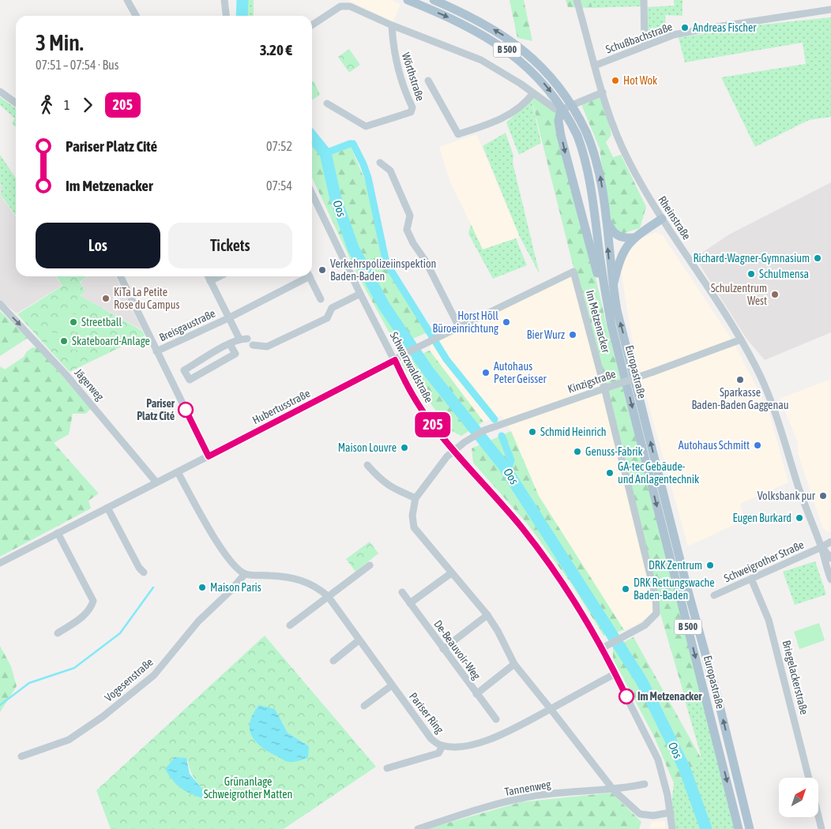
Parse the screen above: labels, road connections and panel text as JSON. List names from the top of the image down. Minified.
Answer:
{"streets":{"main road":["B 500","Europastraße"],"street":["Schußbachstraße","Wörthstraße","Rheinstraße","Im Metzenacker","Breisgaustraße","Schwarzwaldstraße","Kinzigstraße","Jägerweg","Hubertusstraße","Schweigrother Straße","De-Beauvoir-Weg","Briegelackerstraße","Vogesenstraße","Pariser Ring","Tannenweg"]},"crossings":[["Schußbachstraße","Rheinstraße"],["Rheinstraße","Kinzigstraße"],["Rheinstraße","Schweigrother Straße"],["Im Metzenacker","Schwarzwaldstraße"],["Im Metzenacker","Hubertusstraße"],["Breisgaustraße","Hubertusstraße"],["Schwarzwaldstraße","Kinzigstraße"],["Schwarzwaldstraße","Hubertusstraße"],["Schwarzwaldstraße","Pariser Ring"],["Jägerweg","Hubertusstraße"],["Schweigrother Straße","Briegelackerstraße"],["Vogesenstraße","Pariser Ring"]],"one_way":["Jägerweg"],"water":["Oos"],"parks":["Grünanlage Schweigrother Matten"],"places":["Andreas Fischer","Hot Wok","Richard-Wagner-Gymnasium","Verkehrspolizeiinspektion Baden-Baden","Schulmensa","Schulzentrum West","KiTa La Petite Rose du Campus","Streetball","Horst Höll Büroeinrichtung","Bier Wurz","Skateboard-Anlage","Autohaus Peter Geisser","Sparkasse Baden-Baden Gaggenau","Pariser Platz Cité","Schmid Heinrich","Autohaus Schmitt","Maison Louvre","Genuss-Fabrik","GA-tec Gebäude- und Anlagentechnik","Volksbank pur","Eugen Burkard","DRK Zentrum","Maison Paris","DRK Rettungswache Baden-Baden","Im Metzenacker"],"lines":["bus line 205"],"north":"top right","page":{"on_map":"205","heading":["3 Min.","07:51 – 07:54 · Bus","3.20 €"],"legs":["1","205"],"list":[{"name":"Pariser Platz Cité","value":"07:52"},{"name":"Im Metzenacker","value":"07:54"}],"buttons":["Los","Tickets"]}}
